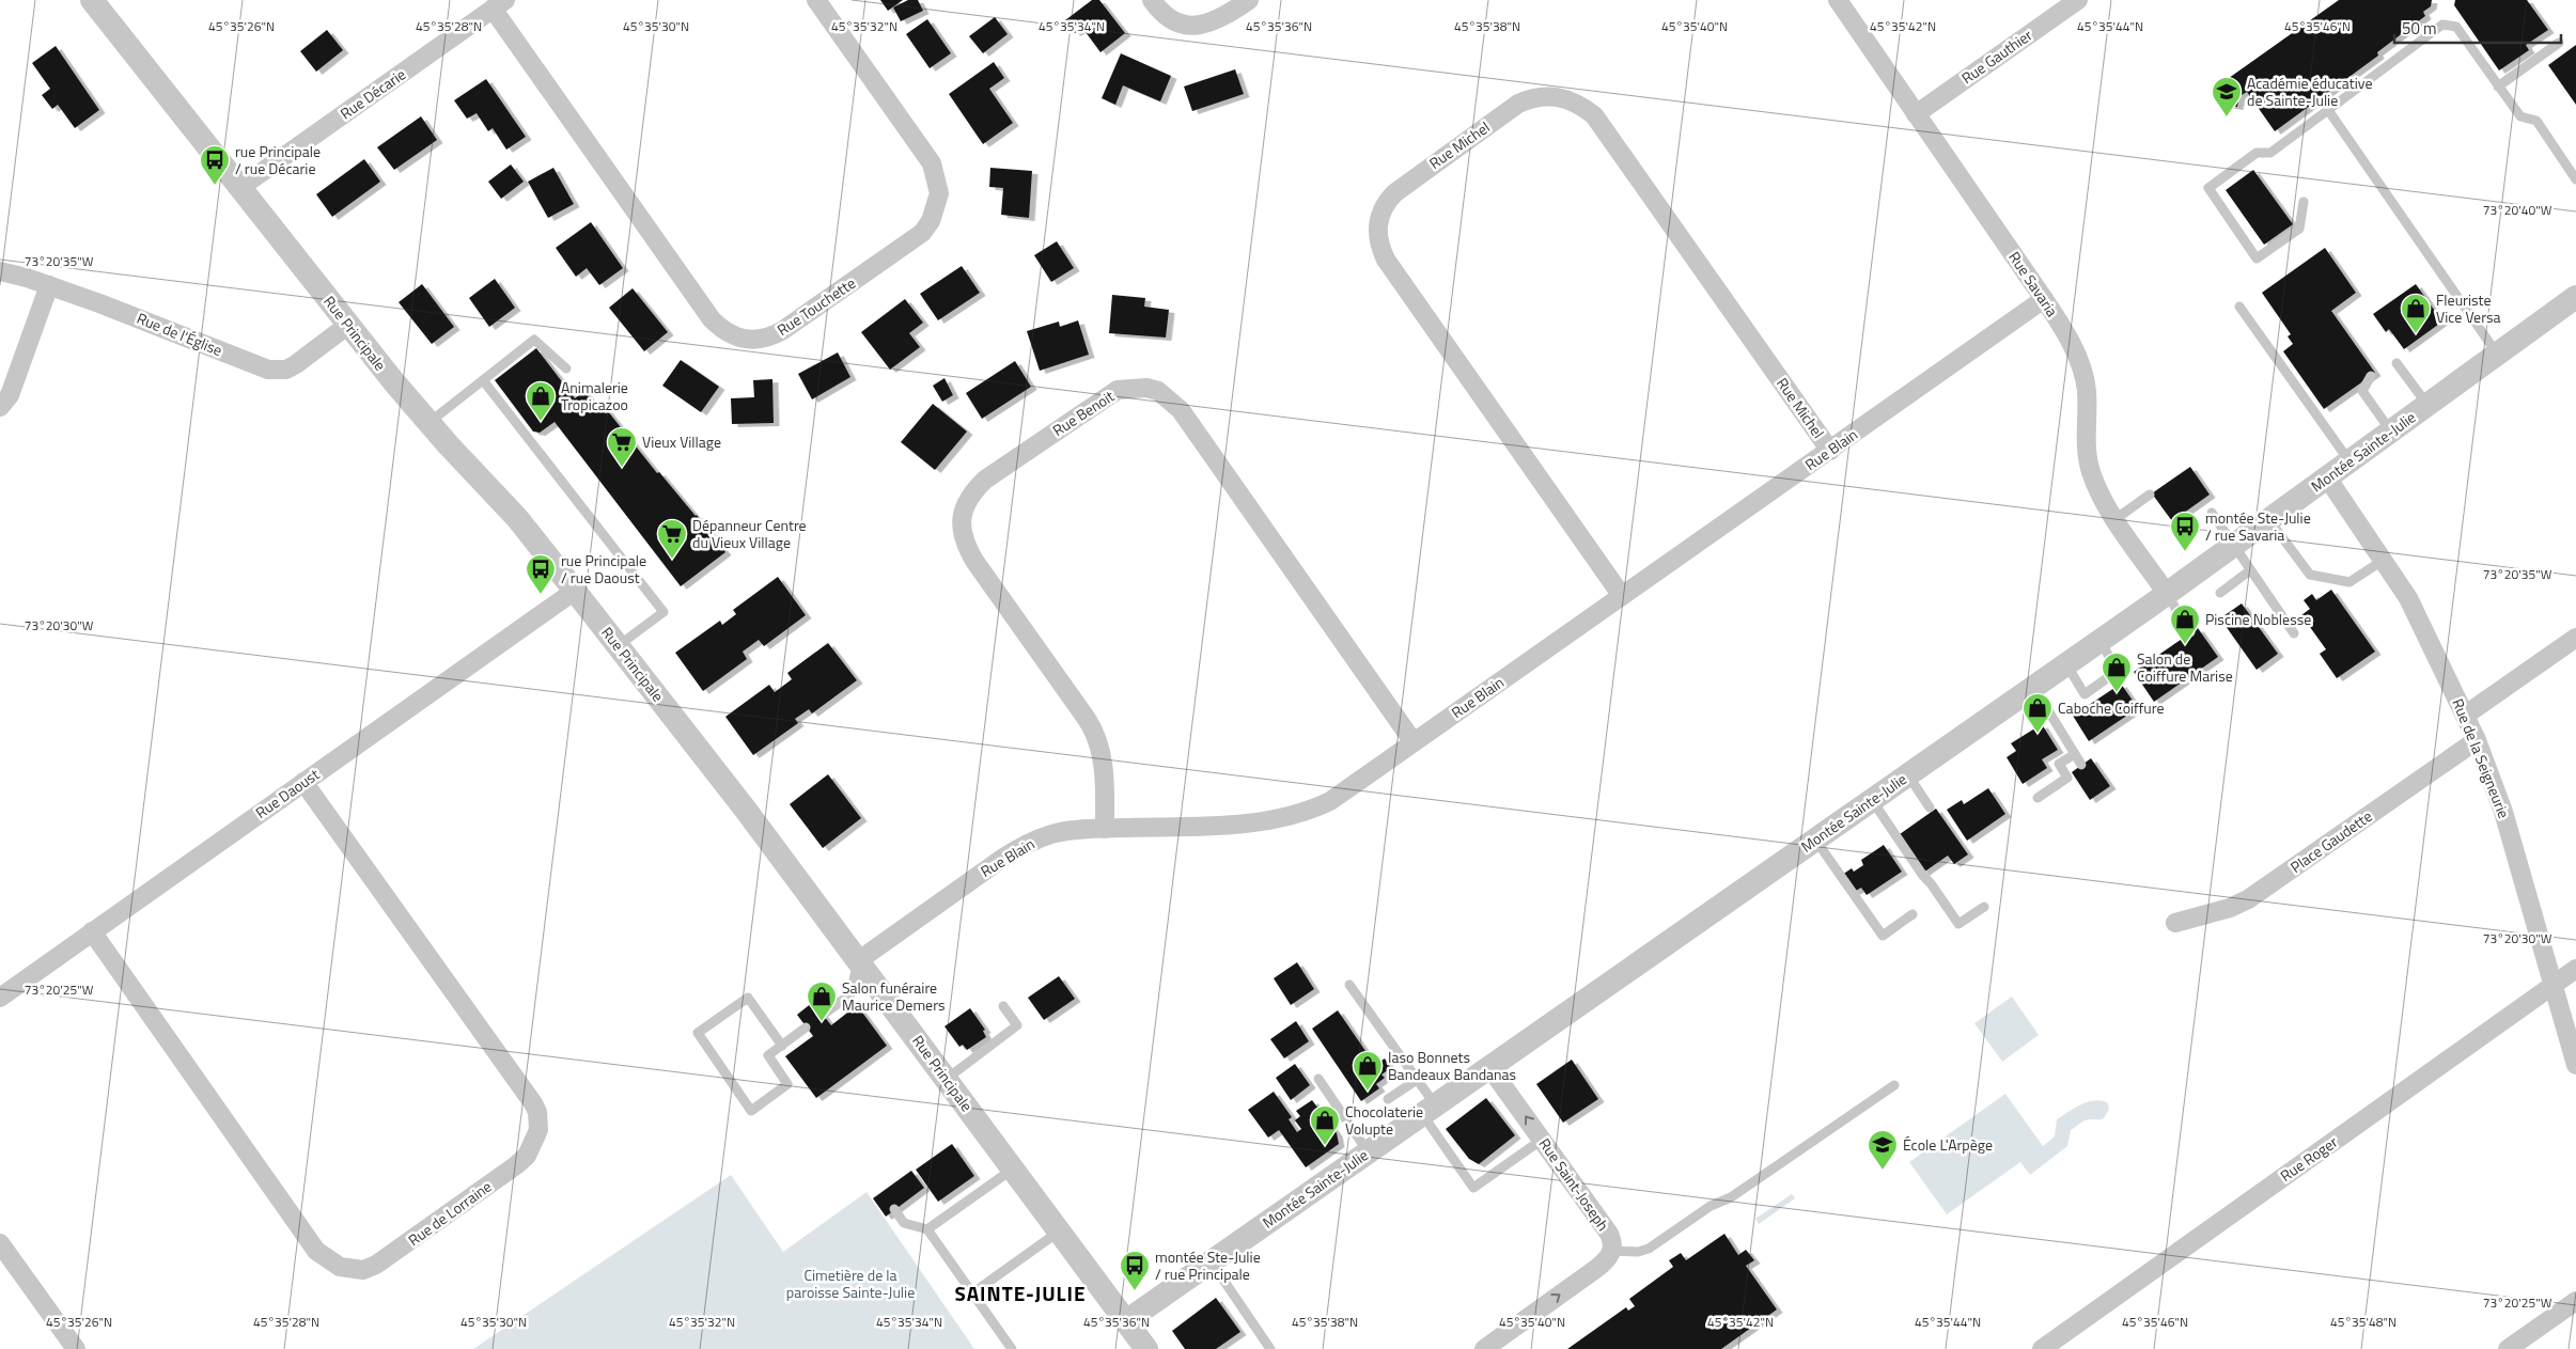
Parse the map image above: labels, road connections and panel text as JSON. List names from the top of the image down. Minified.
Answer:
{"streets":{"street":["Rue Gauthier","Rue Décarie","Rue Michel","Rue Savaria","Rue Touchette","Rue Principale","Rue de l'Église","Rue Benoit","Rue Blain","Montée Sainte-Julie","Rue de la Seigneurie","Rue Daoust","Place Gaudette","Rue Roger","Rue Saint-Joseph","Rue de Lorraine"]},"crossings":[["Rue Gauthier","Rue Savaria"],["Rue Décarie","Rue Touchette"],["Rue Décarie","Rue Principale"],["Rue Michel","Rue Blain"],["Rue Savaria","Rue Blain"],["Rue Savaria","Montée Sainte-Julie"],["Rue Principale","Rue de l'Église"],["Rue Principale","Rue Blain"],["Rue Principale","Montée Sainte-Julie"],["Rue Principale","Rue Daoust"],["Rue Benoit","Rue Blain"],["Montée Sainte-Julie","Rue de la Seigneurie"],["Montée Sainte-Julie","Rue Saint-Joseph"],["Rue de la Seigneurie","Place Gaudette"],["Rue de la Seigneurie","Rue Roger"],["Rue Daoust","Rue de Lorraine"]],"districts":["SAINTE-JULIE"],"parks":["Cimetière de la paroisse Sainte-Julie"],"places":{"school or university":["Académie éducative de Sainte-Julie","École L'Arpège"],"bus stop":["rue Principale / rue Décarie","montée Ste-Julie / rue Savaria","rue Principale / rue Daoust","montée Ste-Julie / rue Principale"],"shop":["Fleuriste Vice Versa","Animalerie Tropicazoo","Piscine Noblesse","Salon de Coiffure Marise","Caboche Coiffure","Salon funéraire Maurice Demers","Iaso Bonnets Bandeaux Bandanas","Chocolaterie Volupte"],"supermarket":["Vieux Village","Dépanneur Centre du Vieux Village"]},"scale_bar":"50 m","coordinates":["45°35'26\"N","45°35'28\"N","45°35'30\"N","45°35'32\"N","45°35'34\"N","45°35'36\"N","45°35'38\"N","45°35'40\"N","45°35'42\"N","45°35'44\"N","45°35'46\"N","73°20'40\"W","73°20'35\"W","73°20'30\"W","73°20'25\"W","45°35'48\"N"]}
